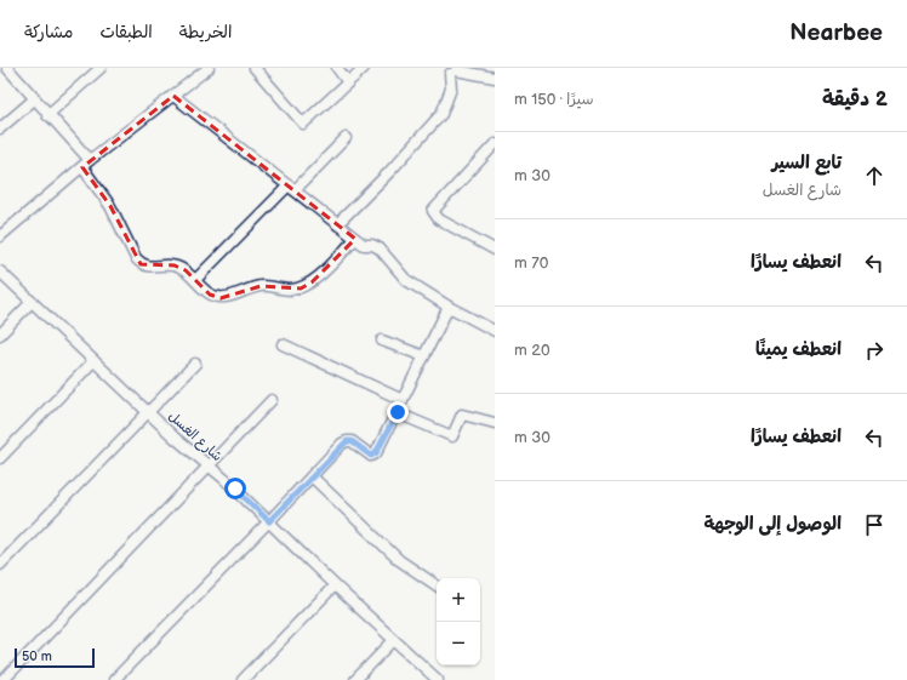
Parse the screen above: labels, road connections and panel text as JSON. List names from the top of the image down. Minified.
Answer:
{"streets":{"street":["شارع الغسل"]},"scale_bar":"50 m","page":{"header":"Nearbee","nav":["الخريطة","الطبقات","مشاركة"],"heading":["2 دقيقة","سيرًا · 150 m"],"list":[["تابع السير","شارع الغسل","30 m"],["انعطف يسارًا","70 m"],["انعطف يمينًا","20 m"],["انعطف يسارًا","30 m"],"الوصول إلى الوجهة"],"map_buttons":["+","−"],"scale":"50 m"}}
